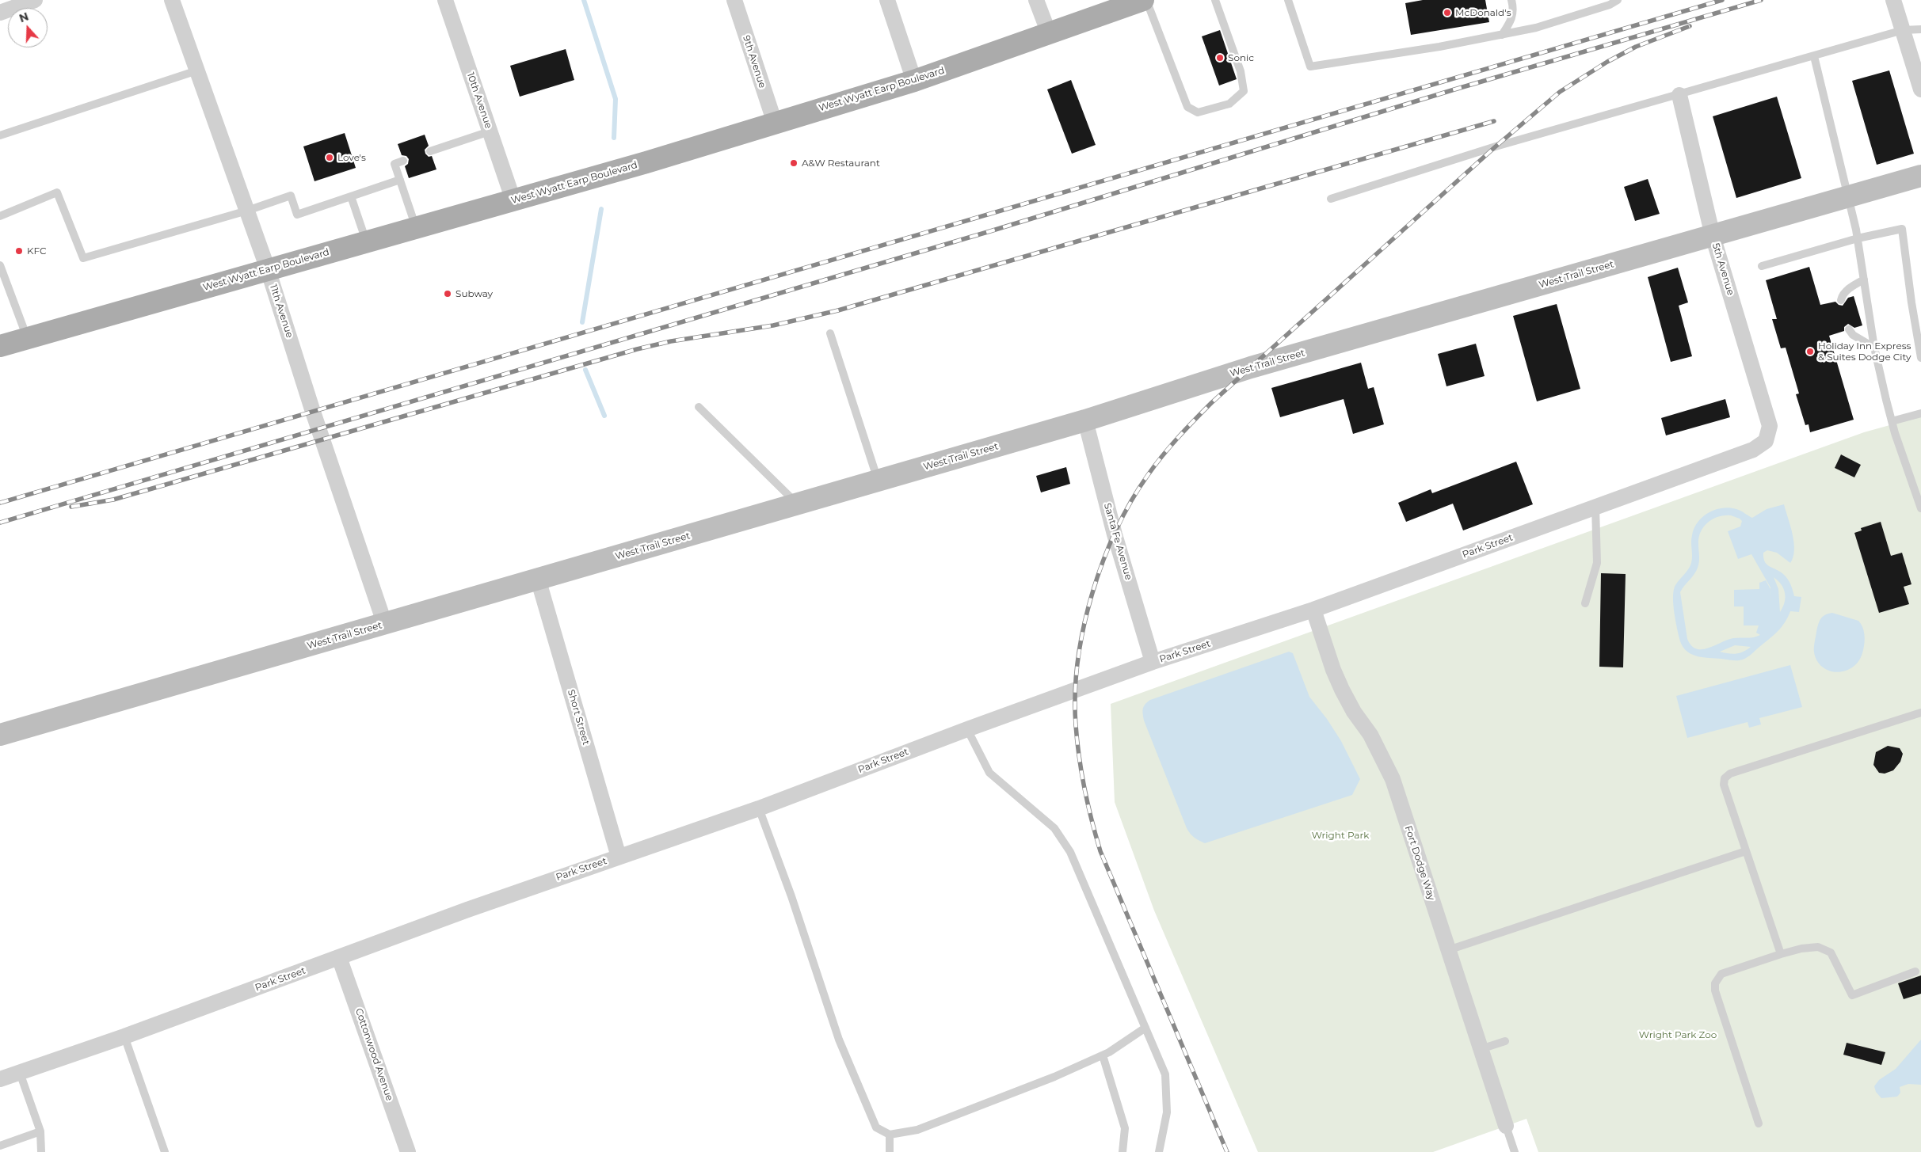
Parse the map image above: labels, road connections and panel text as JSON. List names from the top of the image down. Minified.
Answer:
{"streets":{"main road":["West Wyatt Earp Boulevard","West Trail Street"],"street":["9th Avenue","10th Avenue","5th Avenue","11th Avenue","Santa Fe Avenue","Park Street","Short Street","Fort Dodge Way","Cottonwood Avenue"]},"crossings":[["9th Avenue","West Wyatt Earp Boulevard"],["West Wyatt Earp Boulevard","10th Avenue"],["West Wyatt Earp Boulevard","11th Avenue"],["5th Avenue","West Trail Street"],["5th Avenue","Park Street"],["West Trail Street","11th Avenue"],["West Trail Street","Santa Fe Avenue"],["West Trail Street","Short Street"],["Santa Fe Avenue","Park Street"],["Park Street","Short Street"],["Park Street","Fort Dodge Way"],["Park Street","Cottonwood Avenue"]],"parks":["Wright Park","Wright Park Zoo"],"places":["McDonald's","Sonic","Love's","A&W Restaurant","KFC","Subway","Holiday Inn Express & Suites Dodge City"],"north":"top"}
